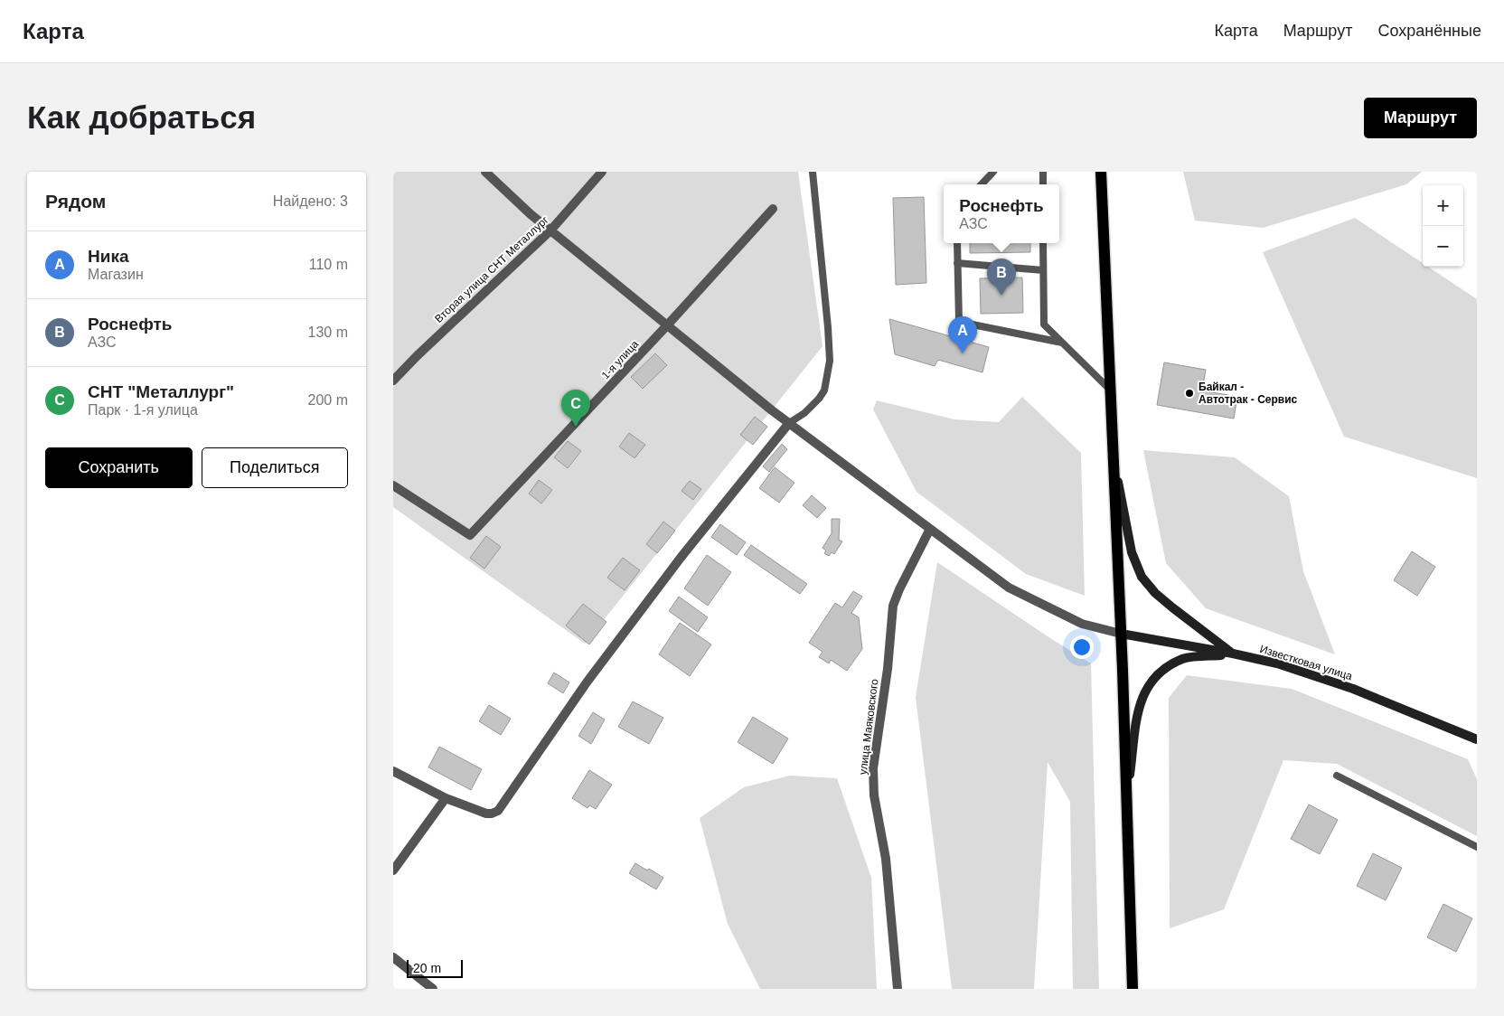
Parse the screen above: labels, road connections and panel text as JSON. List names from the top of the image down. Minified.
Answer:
{"streets":{"main road":["Известковая улица"],"street":["Вторая улица СНТ Металлург","1-я улица","улица Маяковского"]},"places":["Байкал - Автотрак - Сервис"],"scale_bar":"20 m","page":{"header":"Карта","nav":["Карта","Маршрут","Сохранённые"],"buttons":["Маршрут",["Сохранить","Поделиться"]],"title":"Как добраться","heading":["Рядом","Найдено: 3"],"popup":["Роснефть","АЗС"],"map_buttons":["+","−"],"list":[{"mark":"A","name":"Ника","note":"Магазин","value":"110 m"},{"mark":"B","name":"Роснефть","note":"АЗС","value":"130 m"},{"mark":"C","name":"СНТ \"Металлург\"","note":"Парк · 1-я улица","value":"200 m"}],"pins":["B","A","C"],"scale":"20 m"}}
